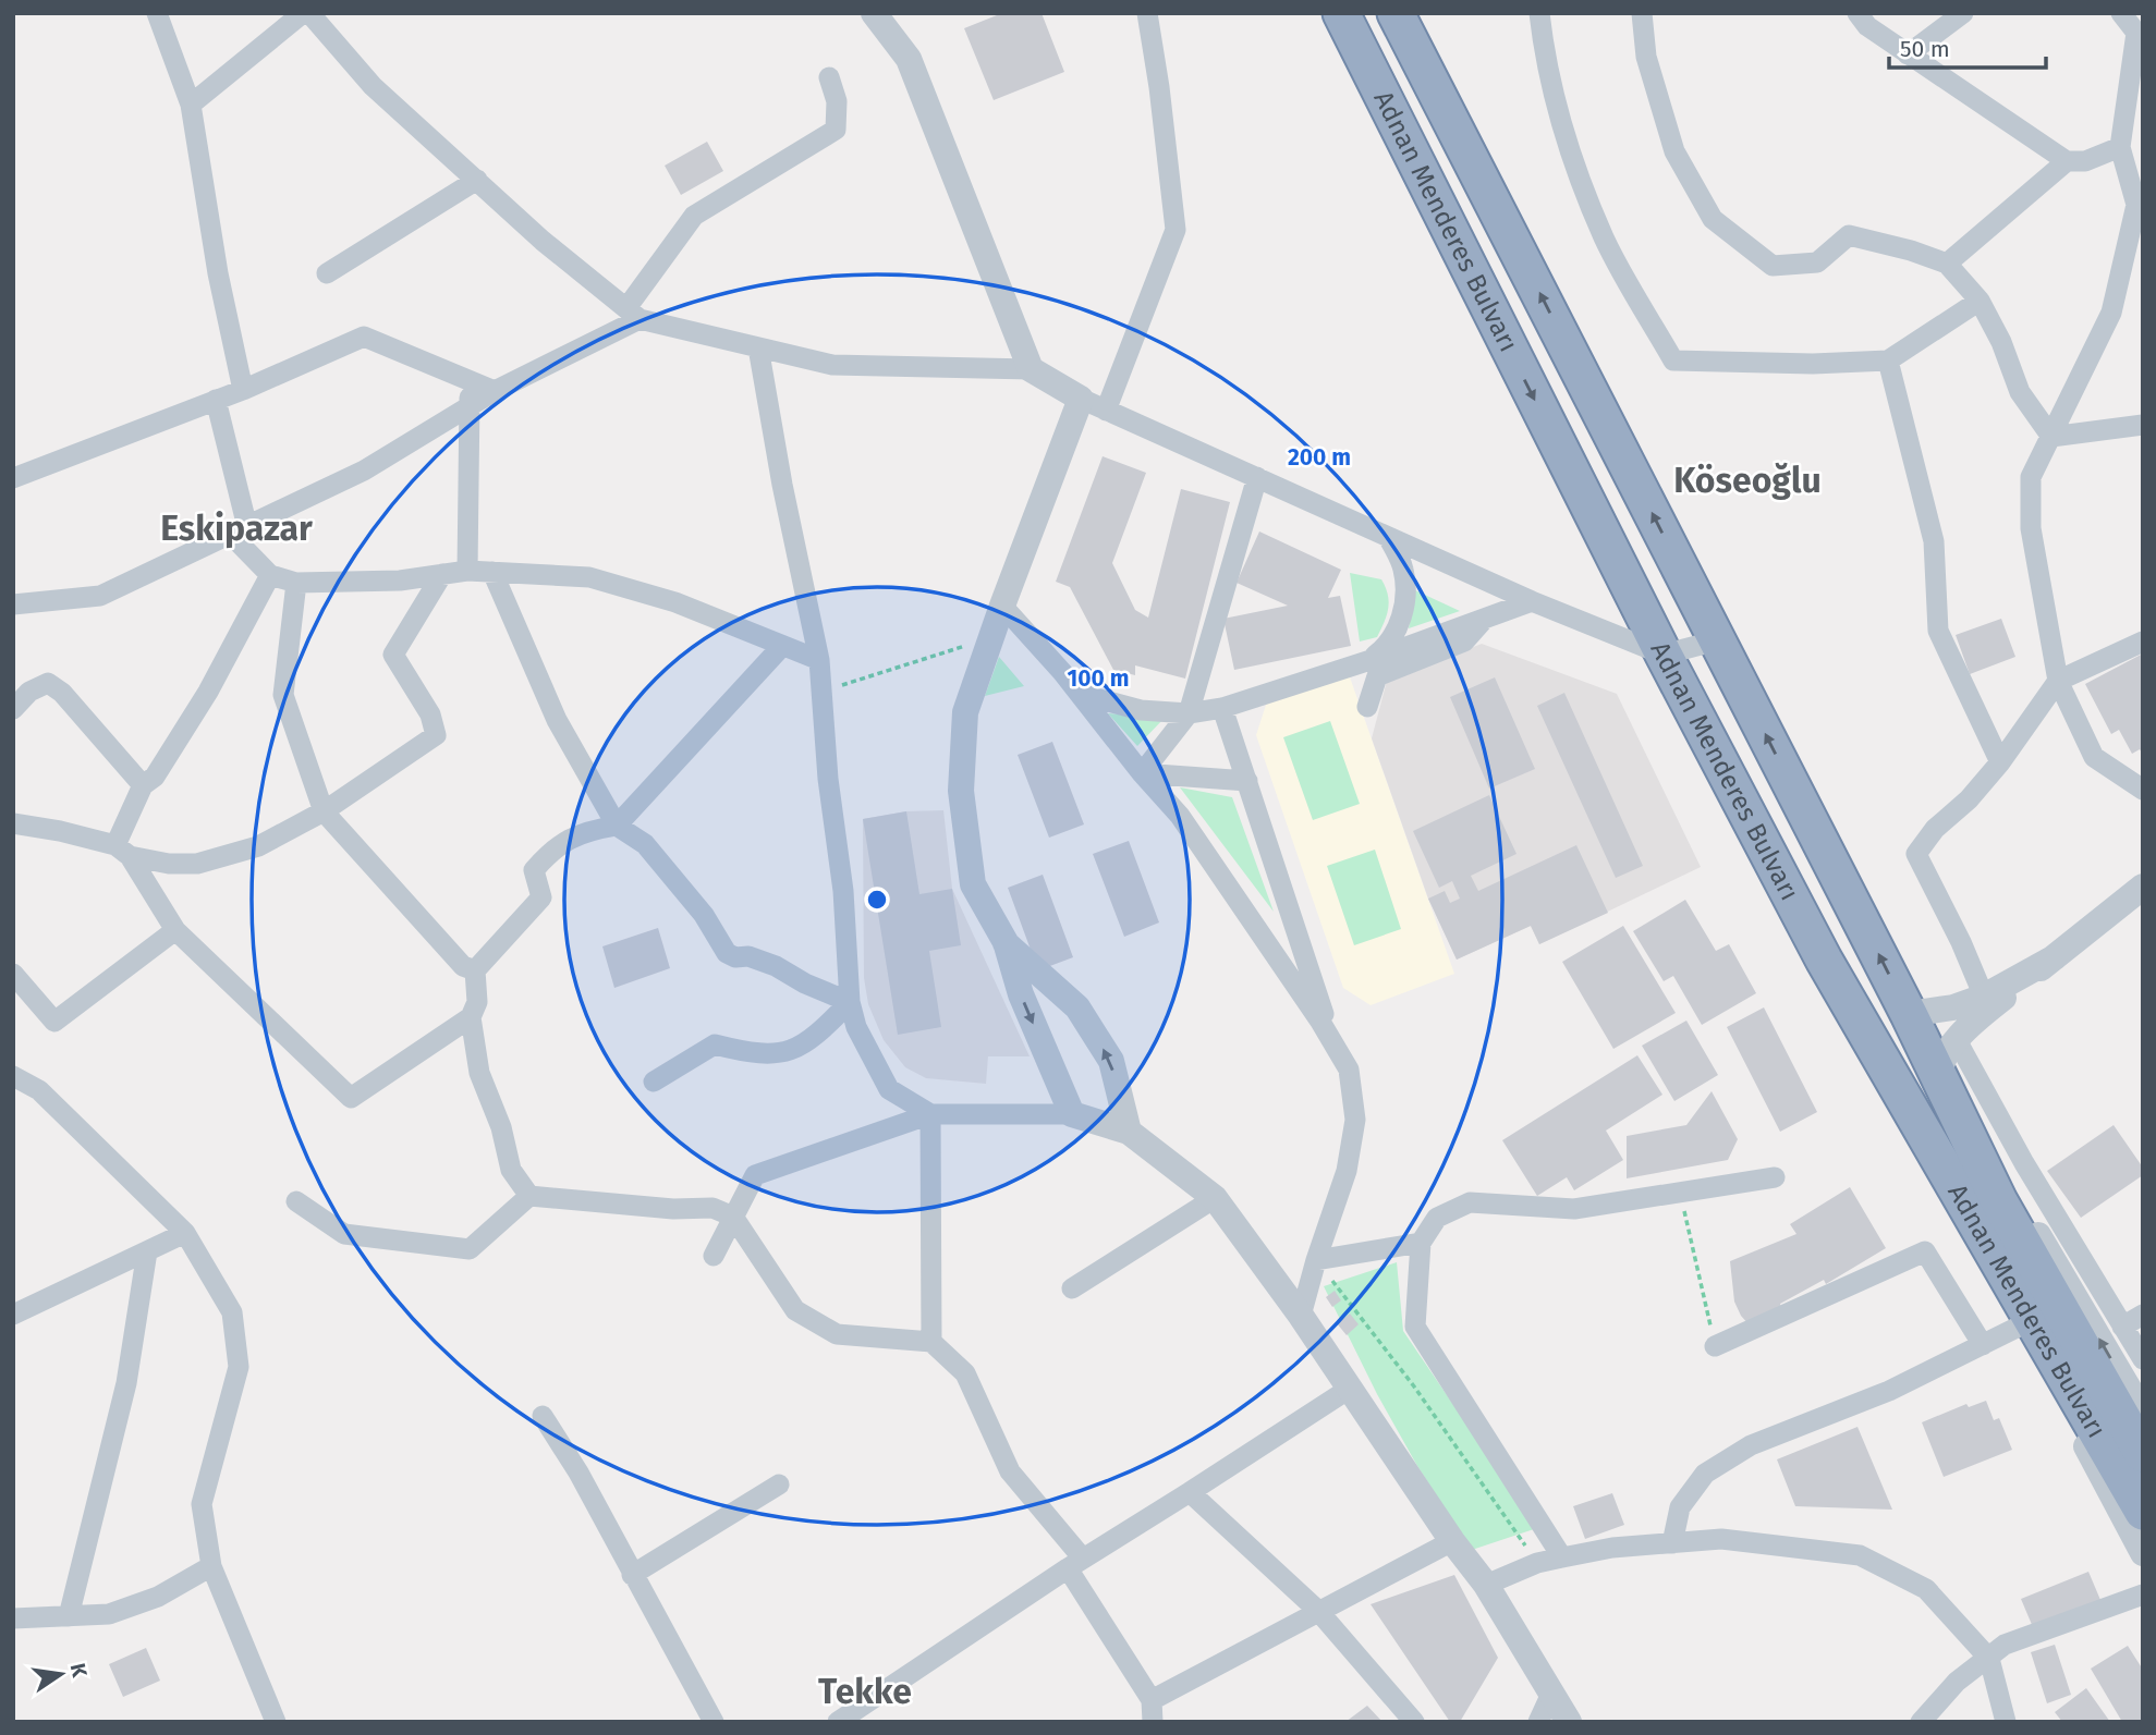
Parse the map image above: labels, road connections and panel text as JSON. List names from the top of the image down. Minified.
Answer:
{"streets":{"highway":["Adnan Menderes Bulvarı"]},"districts":["Köseoğlu","Eskipazar","Tekke"],"scale_bar":"50 m","north":"right","rings":["200 m","100 m"]}
